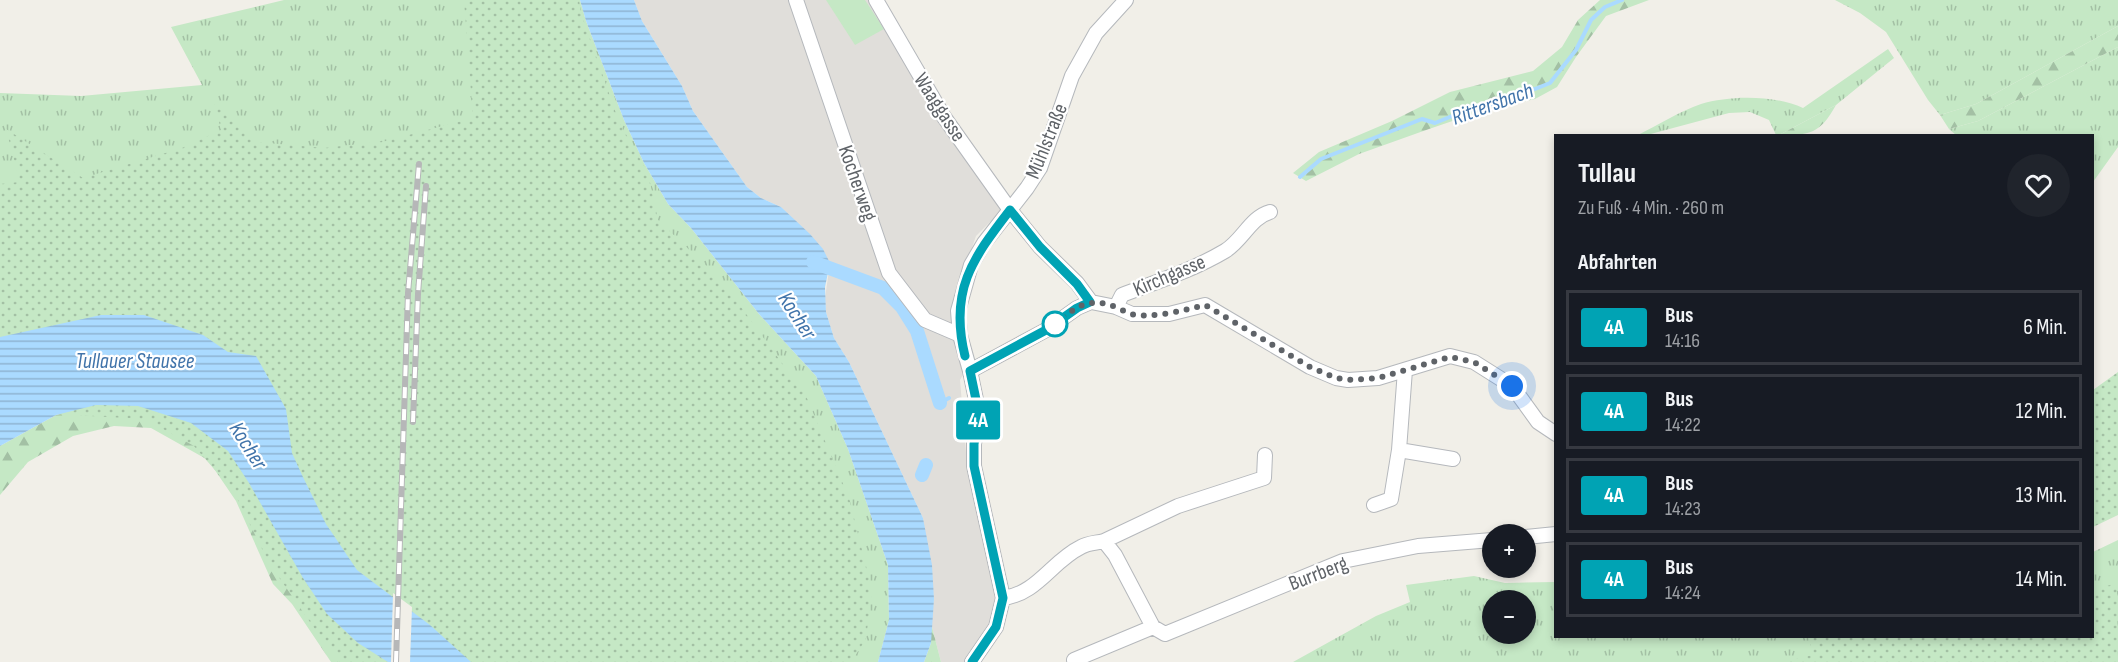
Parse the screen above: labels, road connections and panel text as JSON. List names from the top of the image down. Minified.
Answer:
{"streets":{"street":["Waaggasse","Mühlstraße","Kocherweg","Kirchgasse","Burrberg"]},"crossings":[["Waaggasse","Mühlstraße"],["Waaggasse","Kirchgasse"],["Mühlstraße","Kocherweg"]],"water":["Rittersbach","Kocher","Tullauer Stausee"],"lines":["bus line 4A"],"page":{"on_map":"4A","heading":[["Tullau","Zu Fuß · 4 Min. · 260 m"],"Abfahrten"],"list":[{"mark":"4A","name":"Bus","note":"14:16","value":"6 Min."},{"mark":"4A","name":"Bus","note":"14:22","value":"12 Min."},{"mark":"4A","name":"Bus","note":"14:23","value":"13 Min."},{"mark":"4A","name":"Bus","note":"14:24","value":"14 Min."}],"map_buttons":["+","−"]}}
